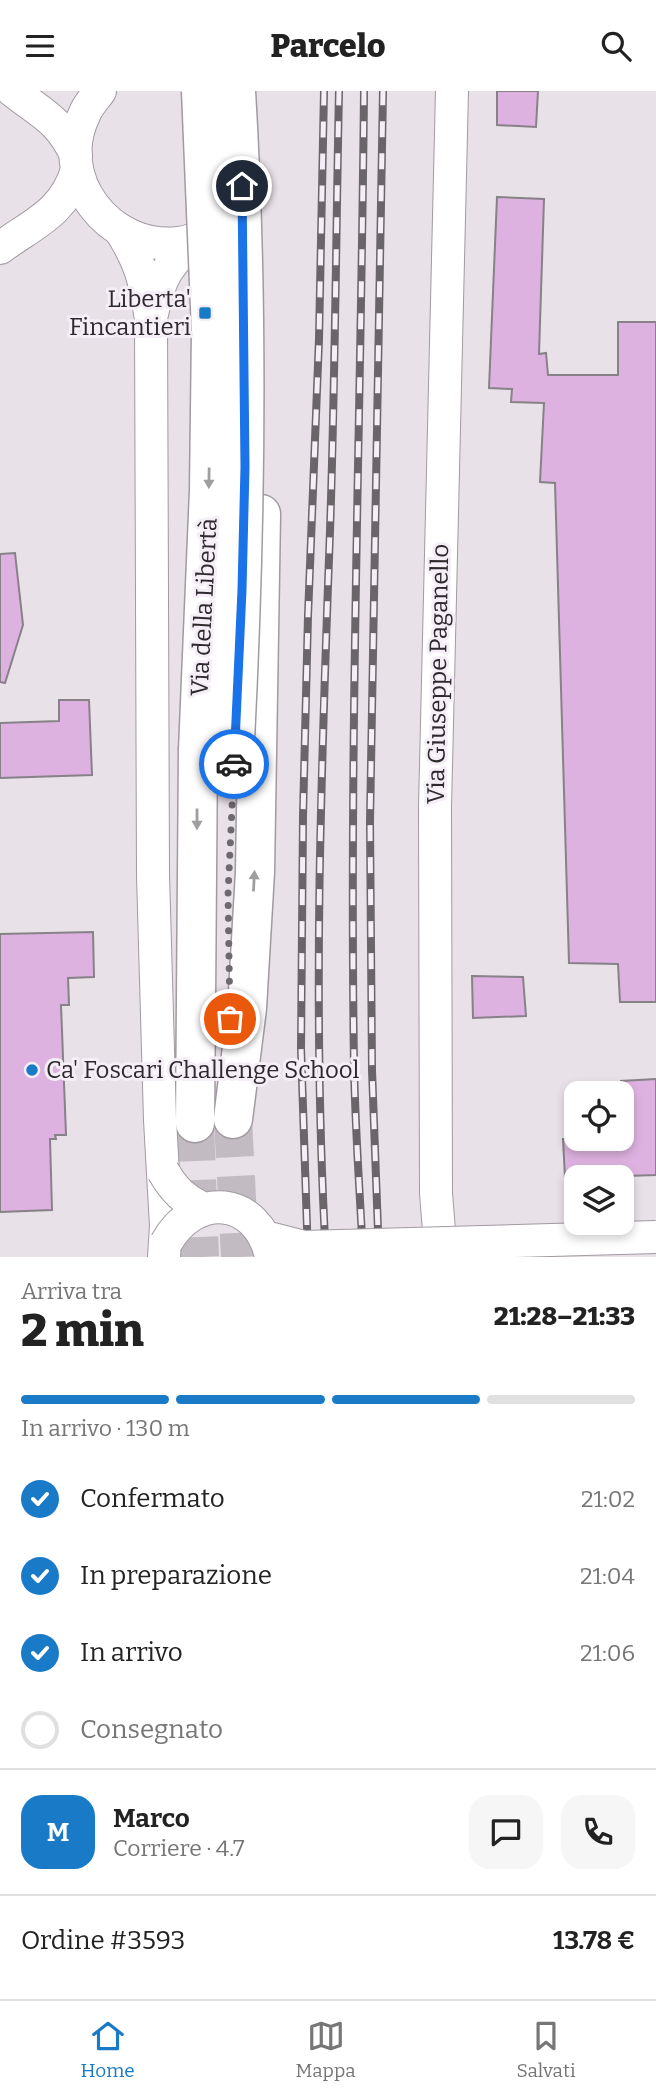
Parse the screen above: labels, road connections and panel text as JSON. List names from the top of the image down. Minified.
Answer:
{"streets":{"highway":["Via della Libertà"],"street":["Via Giuseppe Paganello"]},"places":{"transit":["Liberta' Fincantieri"],"other":["Ca' Foscari Challenge School"]},"page":{"header":"Parcelo","heading":["2 min","Arriva tra","21:28–21:33"],"panel":["Marco","Corriere · 4.7","Ordine #3593","13.78 €"],"bar":"In arrivo · 130 m","list":[["Confermato","21:02"],["In preparazione","21:04"],["In arrivo","21:06"],"Consegnato"],"round":"M","tabs":["Home","Mappa","Salvati"]}}
